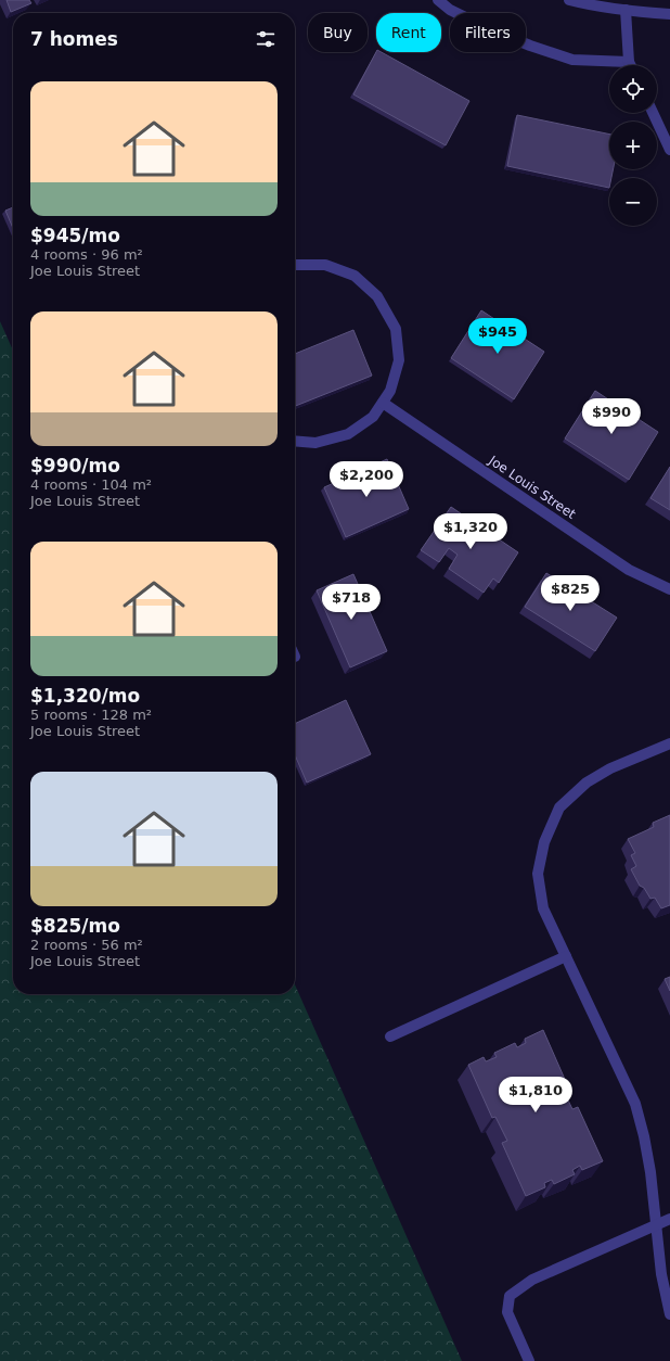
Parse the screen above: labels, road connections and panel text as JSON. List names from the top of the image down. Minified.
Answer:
{"streets":{"street":["Joe Louis Street"]},"page":{"chip":["Buy","Rent","Filters"],"heading":"7 homes","map_buttons":["+","−"],"list":[{"name":"$945/mo","note":"4 rooms · 96 m² · Joe Louis Street"},{"name":"$990/mo","note":"4 rooms · 104 m² · Joe Louis Street"},{"name":"$1,320/mo","note":"5 rooms · 128 m² · Joe Louis Street"},{"name":"$825/mo","note":"2 rooms · 56 m² · Joe Louis Street"}],"price":["$945","$990","$2,200","$1,320","$825","$718","$1,810"]}}
